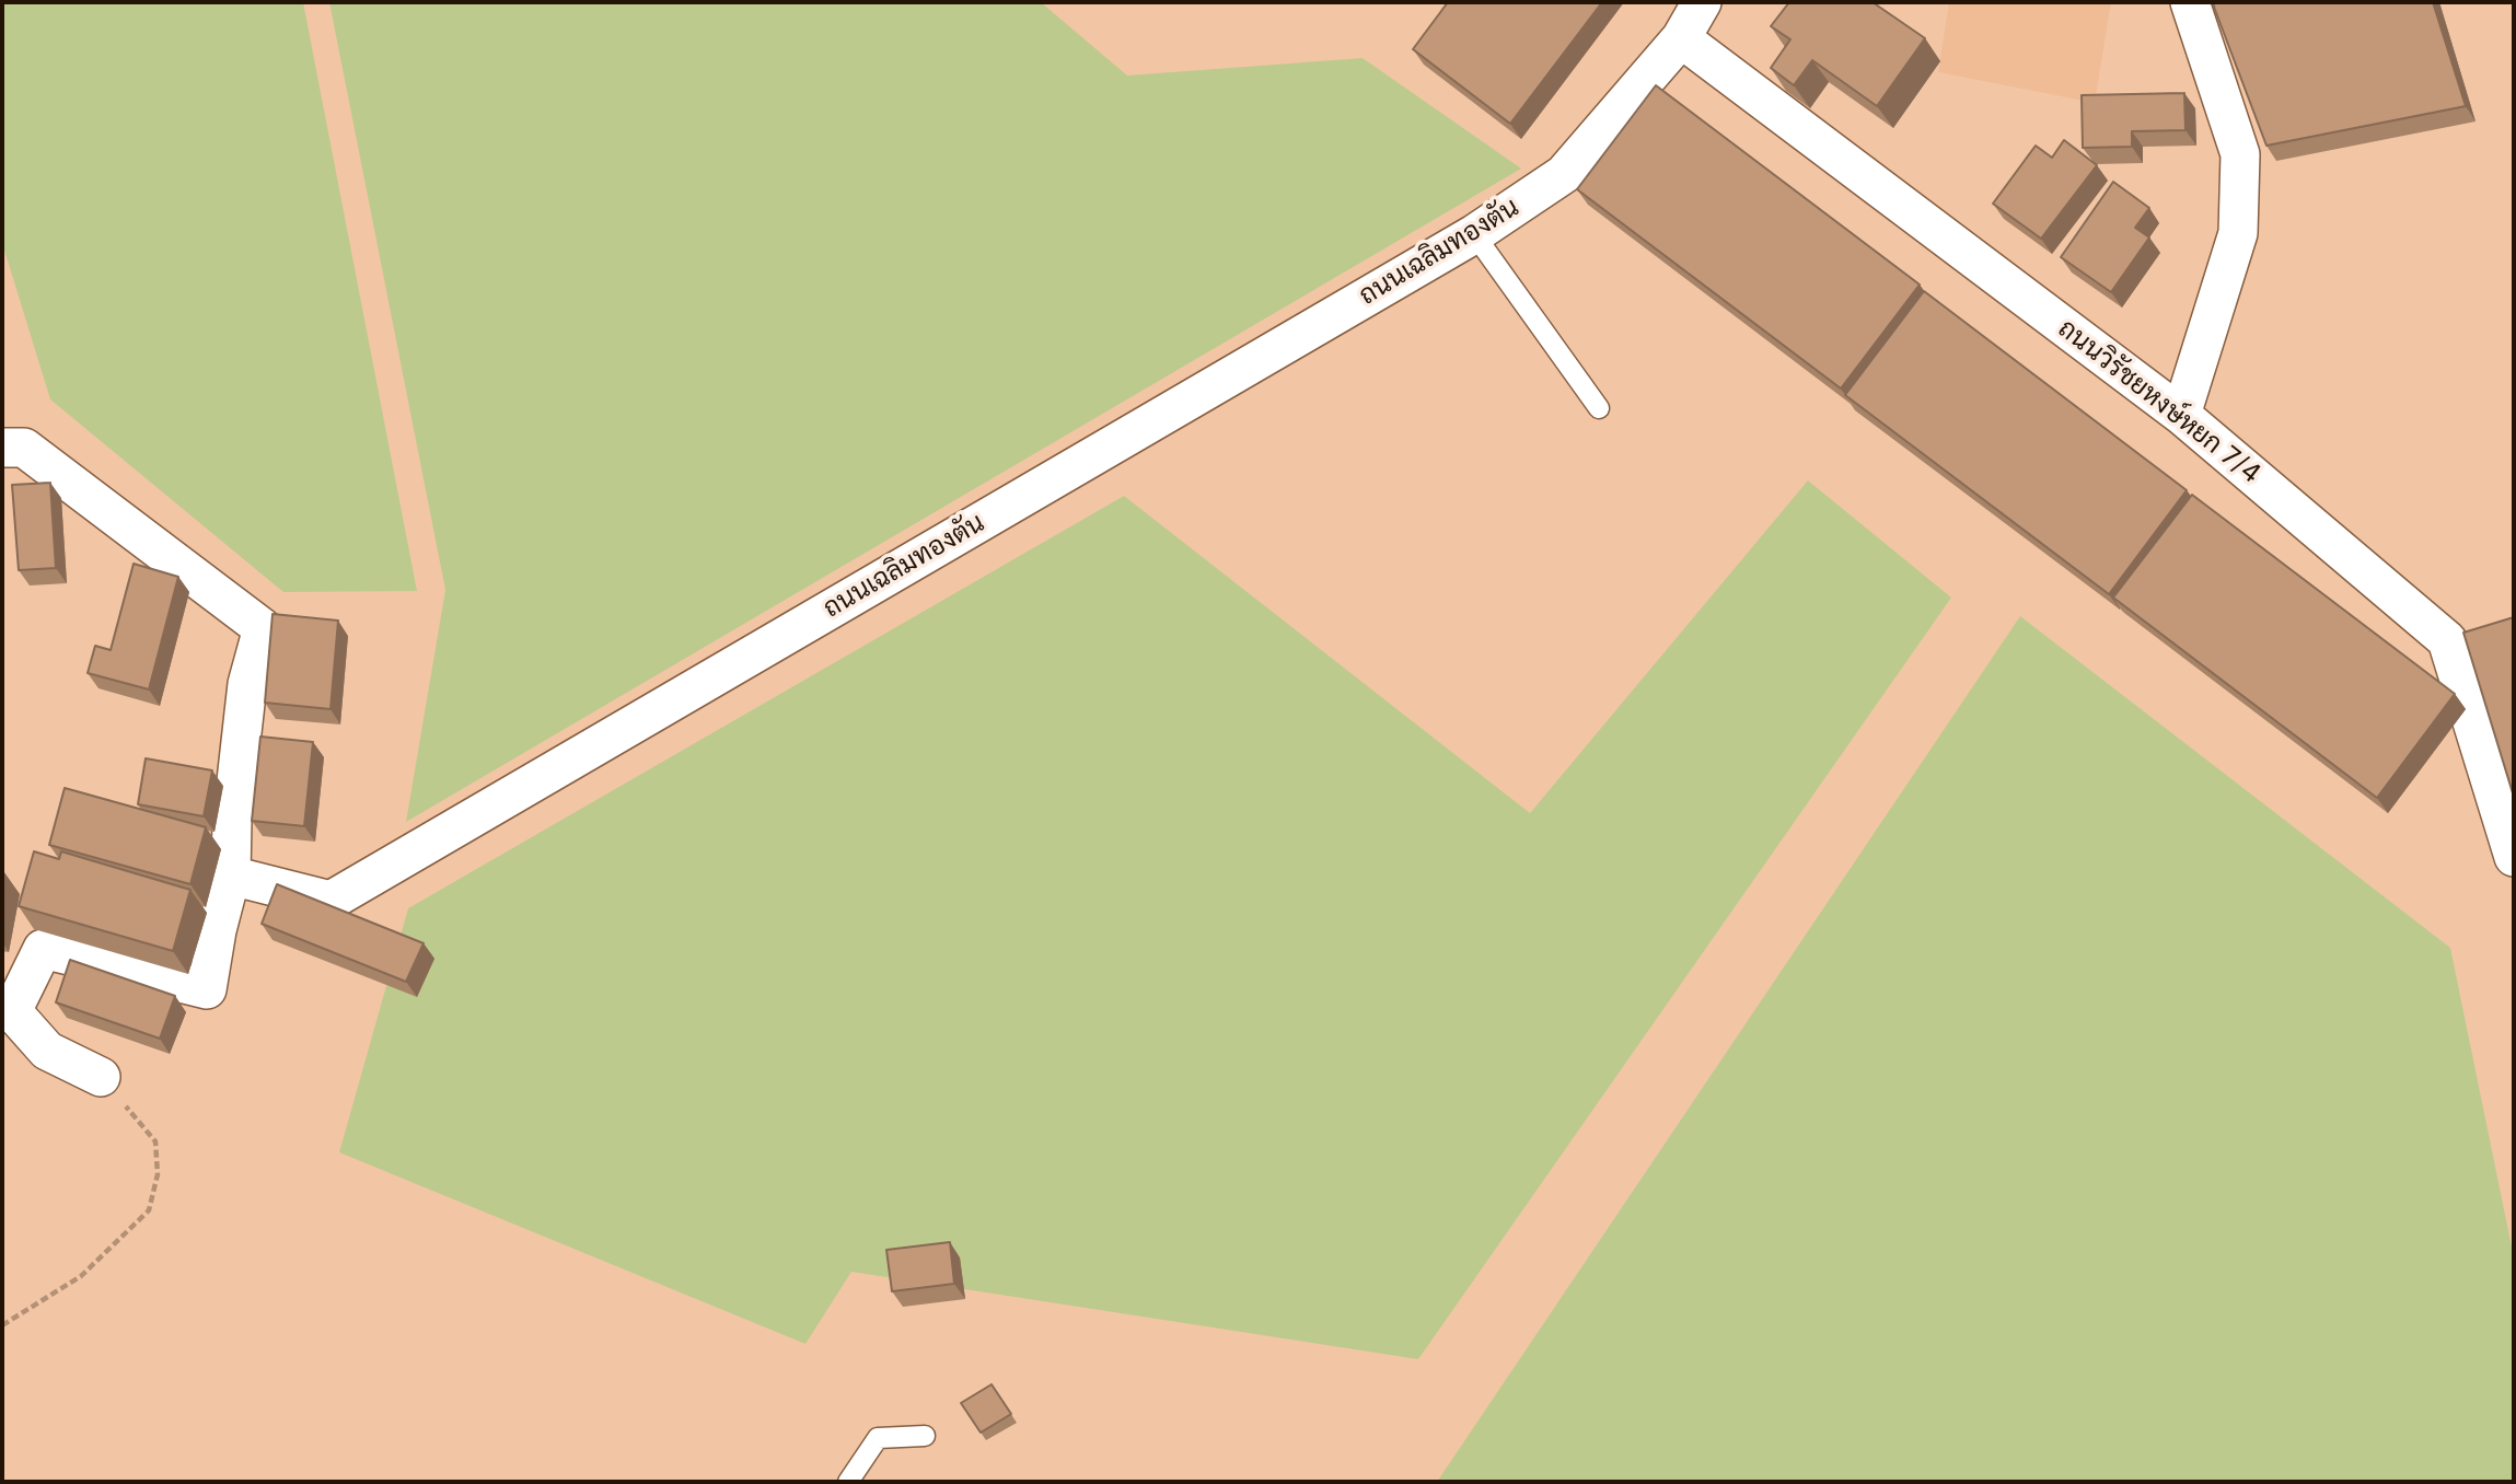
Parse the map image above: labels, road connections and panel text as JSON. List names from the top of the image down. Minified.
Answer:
{"streets":{"street":["ถนนเฉลิมทองตัน","ถนนวิรัชยหงษ์หยก 7/4"]},"crossings":[["ถนนเฉลิมทองตัน","ถนนวิรัชยหงษ์หยก 7/4"]]}
